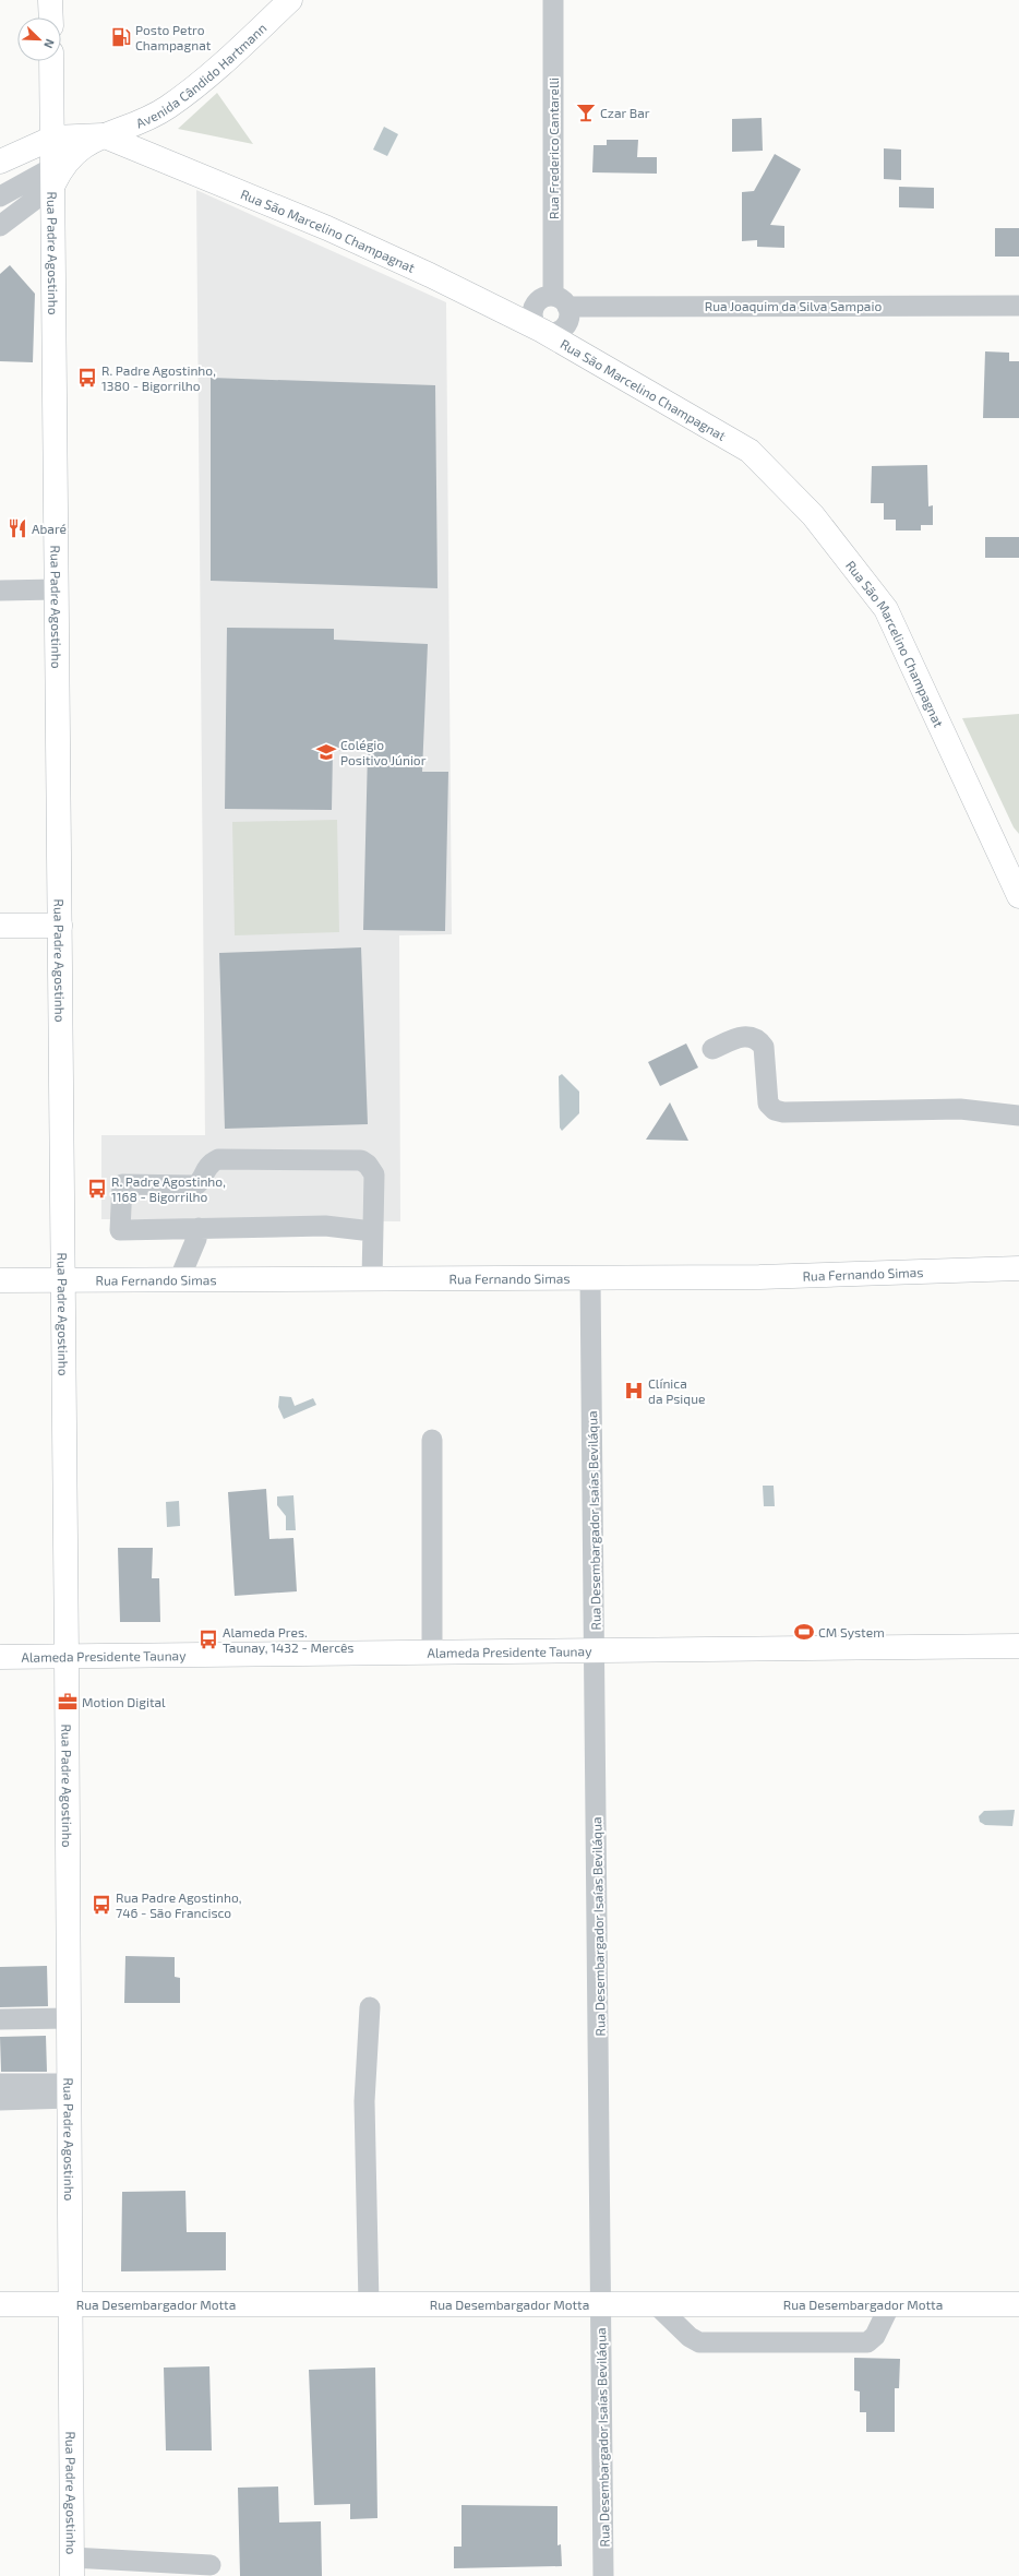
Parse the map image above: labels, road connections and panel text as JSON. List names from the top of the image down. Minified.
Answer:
{"streets":{"main road":["Avenida Cândido Hartmann","Rua São Marcelino Champagnat","Rua Padre Agostinho","Rua Fernando Simas","Alameda Presidente Taunay","Rua Desembargador Motta"],"street":["Rua Frederico Cantarelli","Rua Joaquim da Silva Sampaio","Rua Desembargador Isaías Beviláqua"]},"crossings":[["Avenida Cândido Hartmann","Rua São Marcelino Champagnat"],["Rua Frederico Cantarelli","Rua São Marcelino Champagnat"],["Rua Frederico Cantarelli","Rua Joaquim da Silva Sampaio"],["Rua São Marcelino Champagnat","Rua Padre Agostinho"],["Rua São Marcelino Champagnat","Rua Joaquim da Silva Sampaio"],["Rua Padre Agostinho","Rua Fernando Simas"],["Rua Padre Agostinho","Alameda Presidente Taunay"],["Rua Padre Agostinho","Rua Desembargador Motta"],["Rua Fernando Simas","Rua Desembargador Isaías Beviláqua"],["Rua Desembargador Isaías Beviláqua","Alameda Presidente Taunay"],["Rua Desembargador Isaías Beviláqua","Rua Desembargador Motta"]],"places":{"fuel station":["Posto Petro Champagnat"],"bar":["Czar Bar"],"bus stop":["R. Padre Agostinho, 1380 - Bigorrilho","R. Padre Agostinho, 1168 - Bigorrilho","Alameda Pres. Taunay, 1432 - Mercês","Rua Padre Agostinho, 746 - São Francisco"],"restaurant":["Abaré"],"school or university":["Colégio Positivo Júnior"],"hospital":["Clínica da Psique"],"sports":["CM System"],"office":["Motion Digital"]},"north":"bottom right"}
